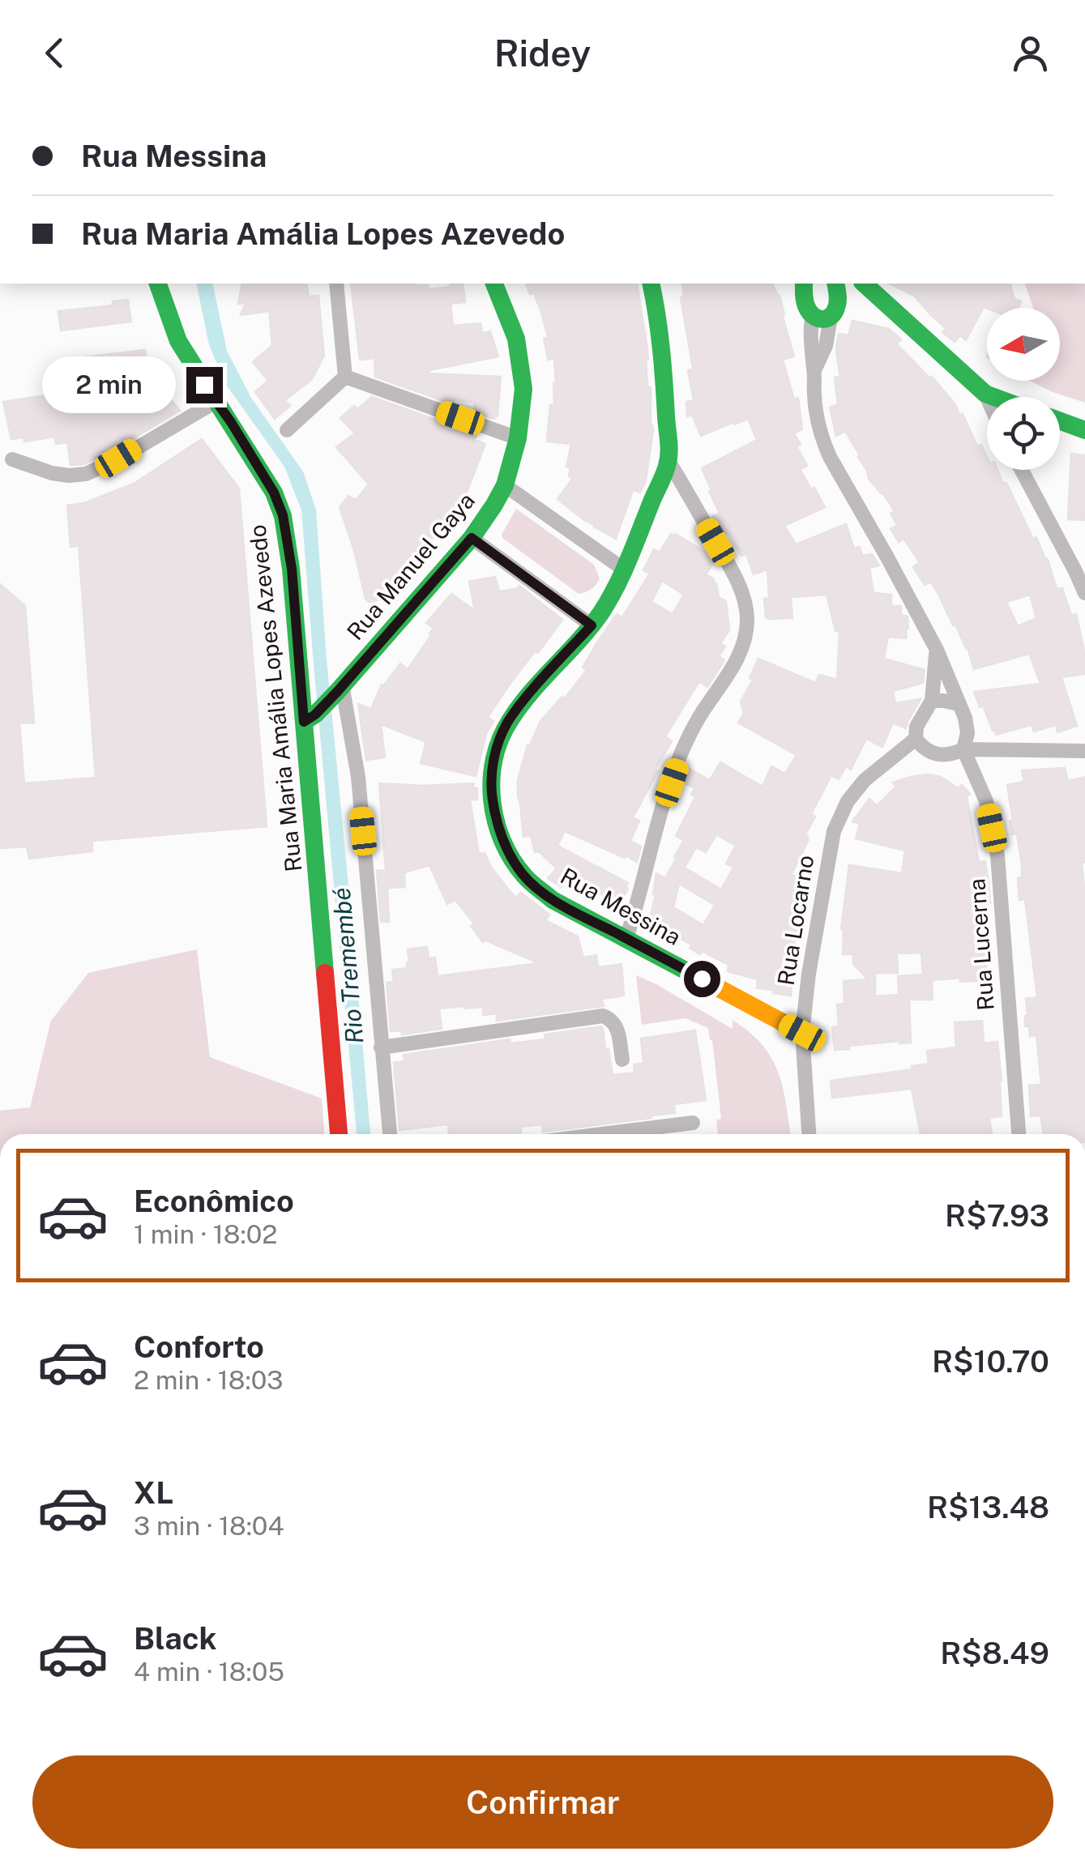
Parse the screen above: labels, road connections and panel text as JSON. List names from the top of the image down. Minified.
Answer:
{"streets":{"street":["Rua Manuel Gaya","Rua Maria Amália Lopes Azevedo","Rua Messina","Rua Locarno","Rua Lucerna"]},"crossings":[["Rua Manuel Gaya","Rua Maria Amália Lopes Azevedo"],["Rua Messina","Rua Locarno"],["Rua Locarno","Rua Lucerna"]],"water":["Rio Tremembé"],"north":"left","page":{"header":"Ridey","banner":["Rua Messina","Rua Maria Amália Lopes Azevedo"],"bubble":"2 min","list":[{"name":"Econômico","note":"1 min · 18:02","value":"R$7.93"},{"name":"Conforto","note":"2 min · 18:03","value":"R$10.70"},{"name":"XL","note":"3 min · 18:04","value":"R$13.48"},{"name":"Black","note":"4 min · 18:05","value":"R$8.49"}],"buttons":"Confirmar"}}
